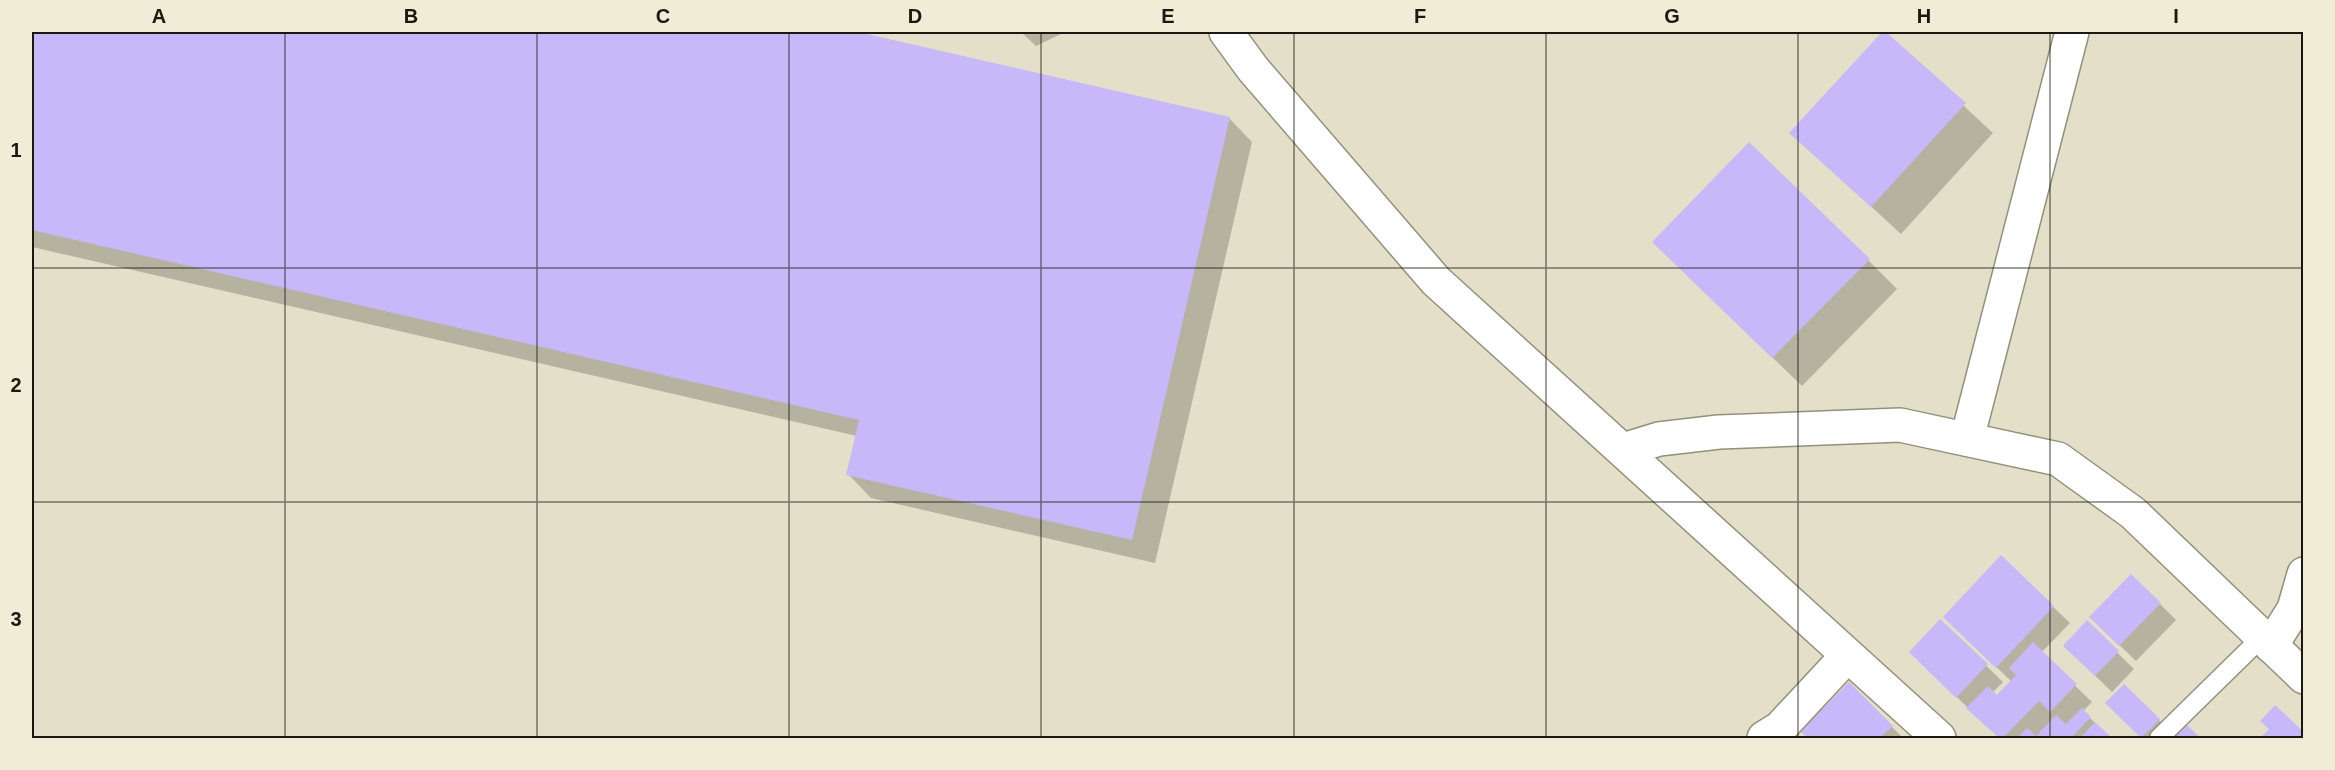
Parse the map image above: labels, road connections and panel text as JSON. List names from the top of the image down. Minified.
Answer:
{"grid":{"columns":["A","B","C","D","E","F","G","H","I"],"rows":["1","2","3"]}}
